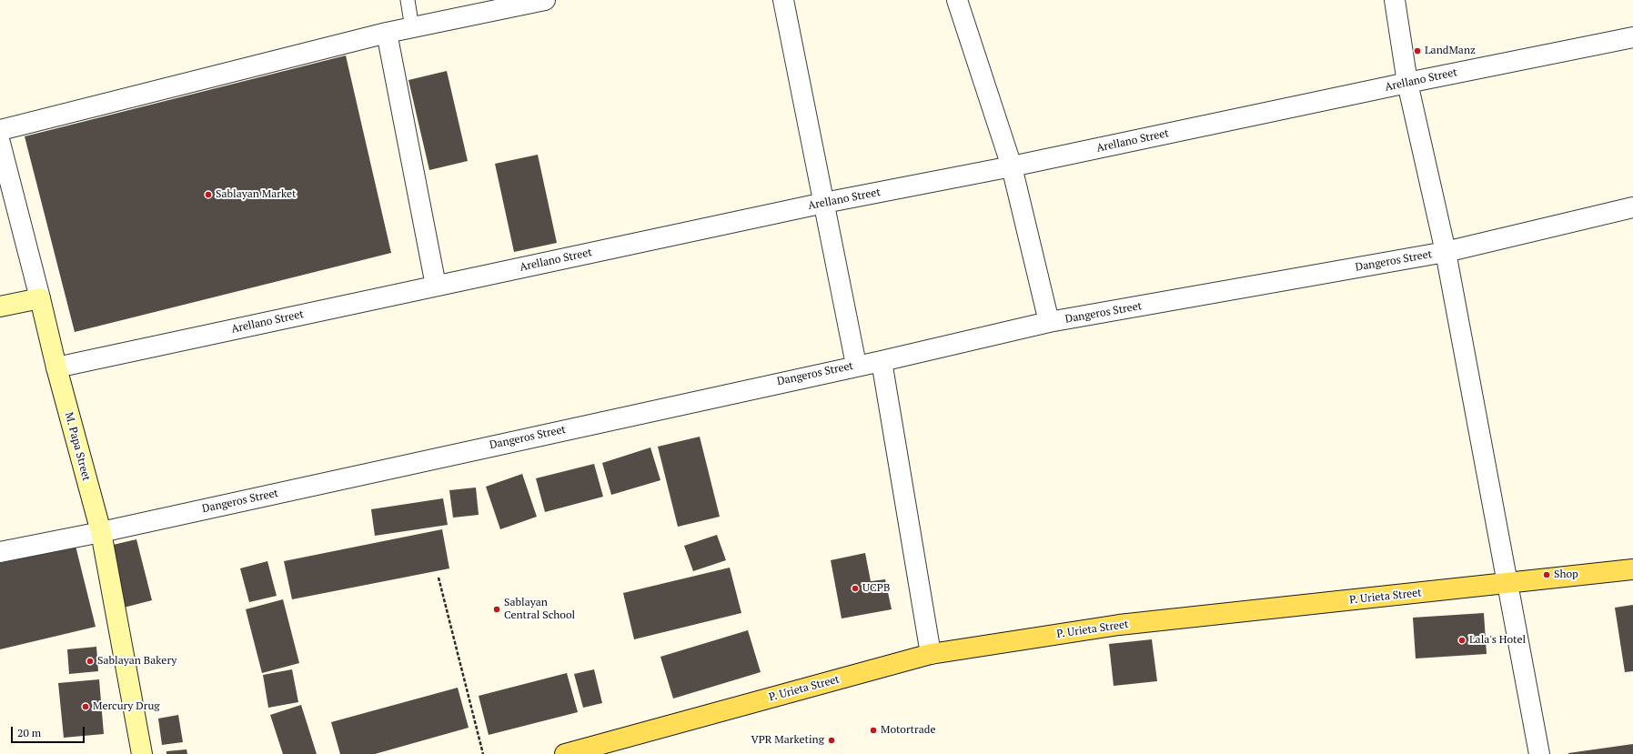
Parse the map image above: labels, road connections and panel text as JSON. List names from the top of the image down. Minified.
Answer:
{"streets":{"main road":["P. Urieta Street"],"street":["Arellano Street","Dangeros Street","M. Papa Street"]},"crossings":[["Arellano Street","M. Papa Street"],["Dangeros Street","M. Papa Street"]],"places":["LandManz","Sablayan Market","Shop","UCPB","Sablayan Central School","Lala's Hotel","Sablayan Bakery","Mercury Drug","Motortrade","VPR Marketing"],"scale_bar":"20 m"}
